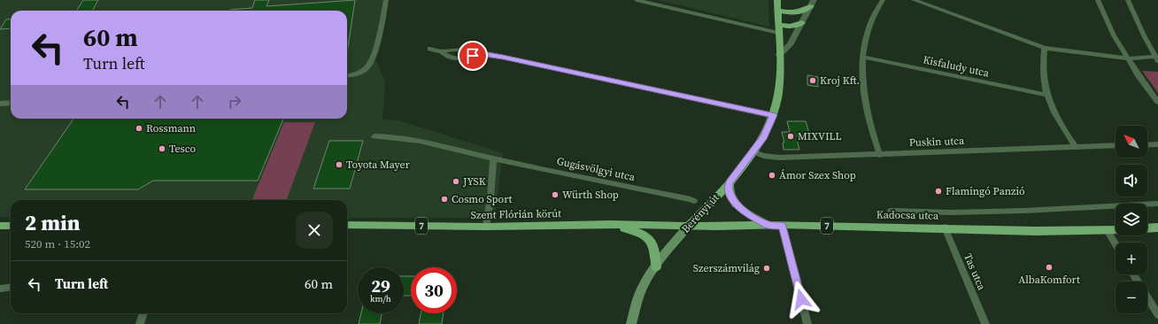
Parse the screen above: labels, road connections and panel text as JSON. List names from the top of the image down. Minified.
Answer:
{"streets":{"main road":["Berényi út","Szent Flórián körút","Kadocsa utca","7"],"street":["Kisfaludy utca","Puskin utca","Gugásvölgyi utca","Tas utca"]},"crossings":[["Puskin utca","Berényi út"],["Berényi út","Szent Flórián körút"],["Berényi út","Kadocsa utca"],["Szent Flórián körút","Kadocsa utca"],["Kadocsa utca","Tas utca"]],"places":["Kroj Kft.","Rossmann","MIXVILL","Tesco","Toyota Mayer","Ámor Szex Shop","JYSK","Flamingó Panzió","Würth Shop","Cosmo Sport","AlbaKomfort","Szerszámvilág"],"north":"top left","page":{"turn":["60 m","Turn left"],"map_buttons":["+","−"],"heading":["2 min","520 m · 15:02"],"list":[{"name":"Turn left","value":"60 m"}],"speed":"29 km/h","limit":"30"}}
